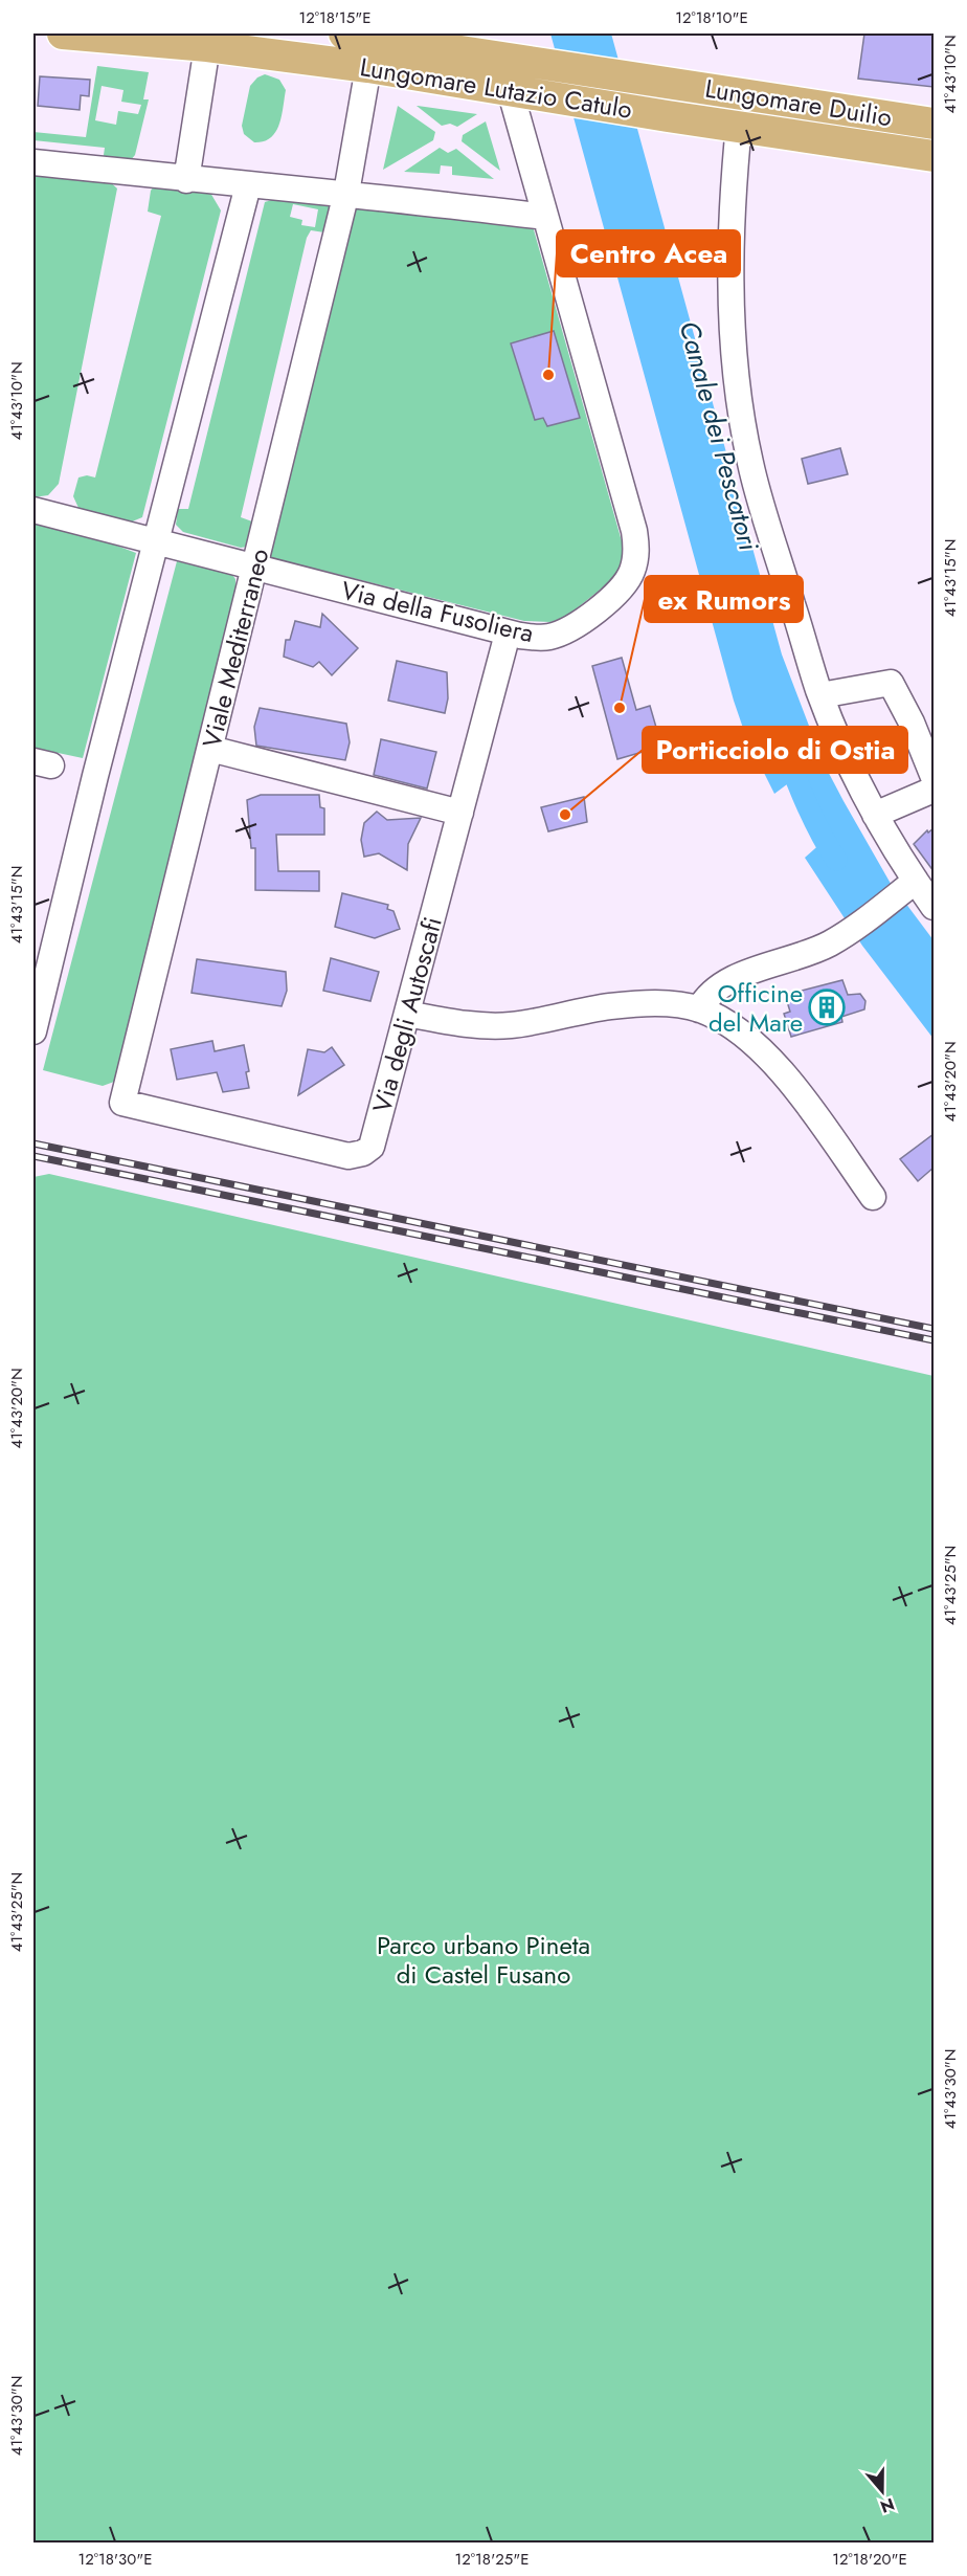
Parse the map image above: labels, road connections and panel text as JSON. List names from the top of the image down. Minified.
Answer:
{"streets":{"main road":["Lungomare Lutazio Catulo","Lungomare Duilio"],"street":["Via della Fusoliera","Viale Mediterraneo","Via degli Autoscafi"]},"crossings":[["Lungomare Lutazio Catulo","Lungomare Duilio"],["Lungomare Lutazio Catulo","Via della Fusoliera"],["Lungomare Lutazio Catulo","Viale Mediterraneo"],["Via della Fusoliera","Viale Mediterraneo"],["Via della Fusoliera","Via degli Autoscafi"],["Viale Mediterraneo","Via degli Autoscafi"]],"water":["Canale dei Pescatori"],"parks":["Parco urbano Pineta di Castel Fusano"],"places":{"other":["Centro Acea","ex Rumors","Porticciolo di Ostia"],"building":["Officine del Mare"]},"north":"bottom","coordinates":["12°18'15\"E","12°18'10\"E","41°43'10\"N","41°43'15\"N","41°43'20\"N","41°43'25\"N","41°43'30\"N","12°18'30\"E","12°18'25\"E","12°18'20\"E"]}
